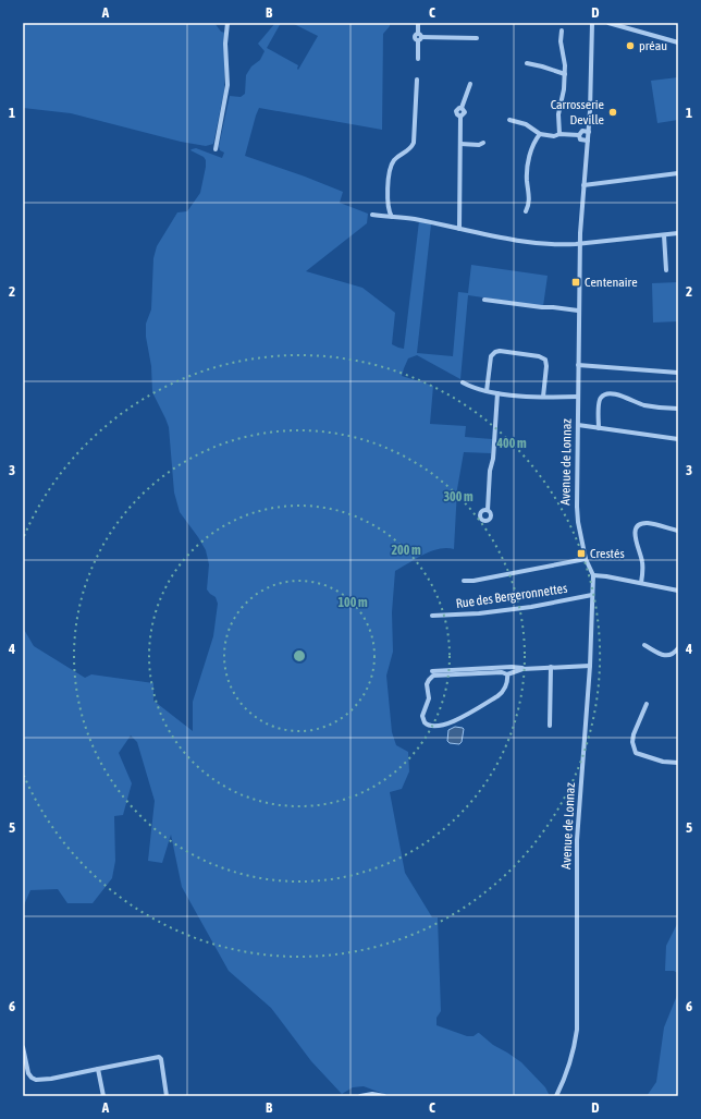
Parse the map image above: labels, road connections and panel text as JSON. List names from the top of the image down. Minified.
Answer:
{"streets":{"street":["Avenue de Lonnaz","Rue des Bergeronnettes"]},"crossings":[["Avenue de Lonnaz","Rue des Bergeronnettes"]],"places":{"other":["préau","Carrosserie Deville"],"transit":["Centenaire","Crestés"]},"grid":{"columns":["A","B","C","D"],"rows":["1","2","3","4","5","6"]},"rings":["400 m","300 m","200 m","100 m"]}
